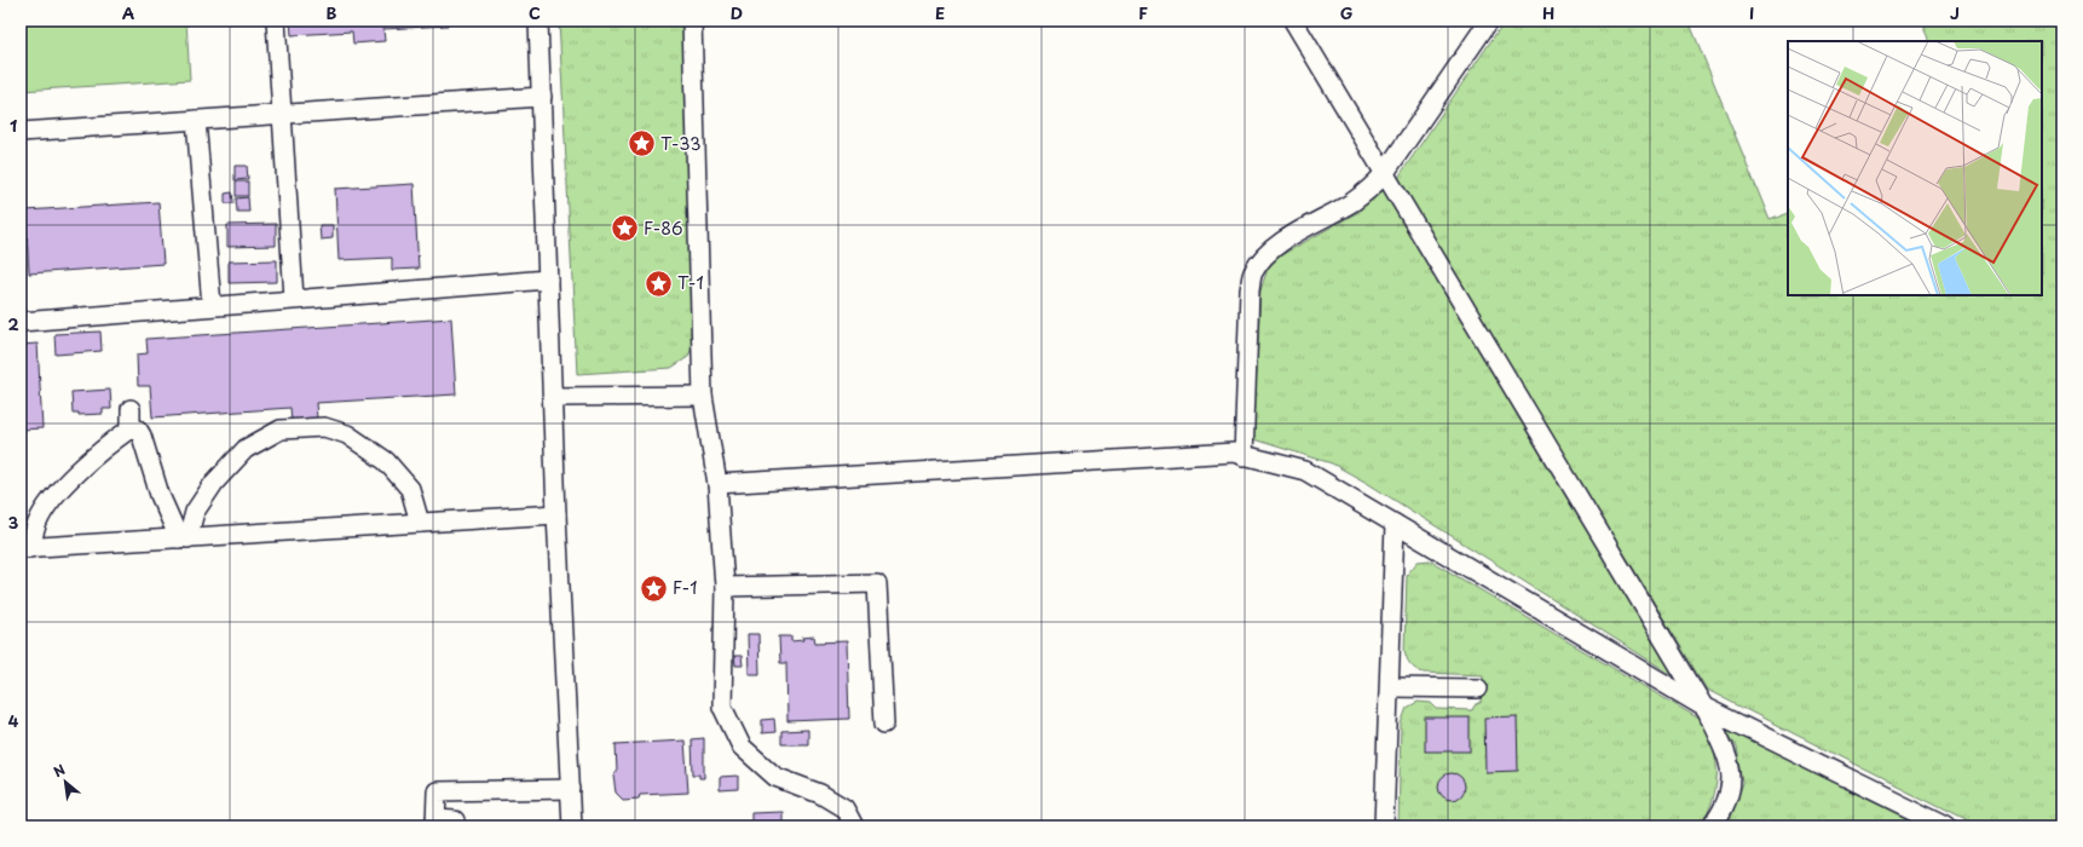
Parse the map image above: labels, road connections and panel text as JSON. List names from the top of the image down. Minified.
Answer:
{"places":{"place":["T-33","F-86","T-1","F-1"]},"north":"top left","grid":{"columns":["A","B","C","D","E","F","G","H","I","J"],"rows":["1","2","3","4"]}}
